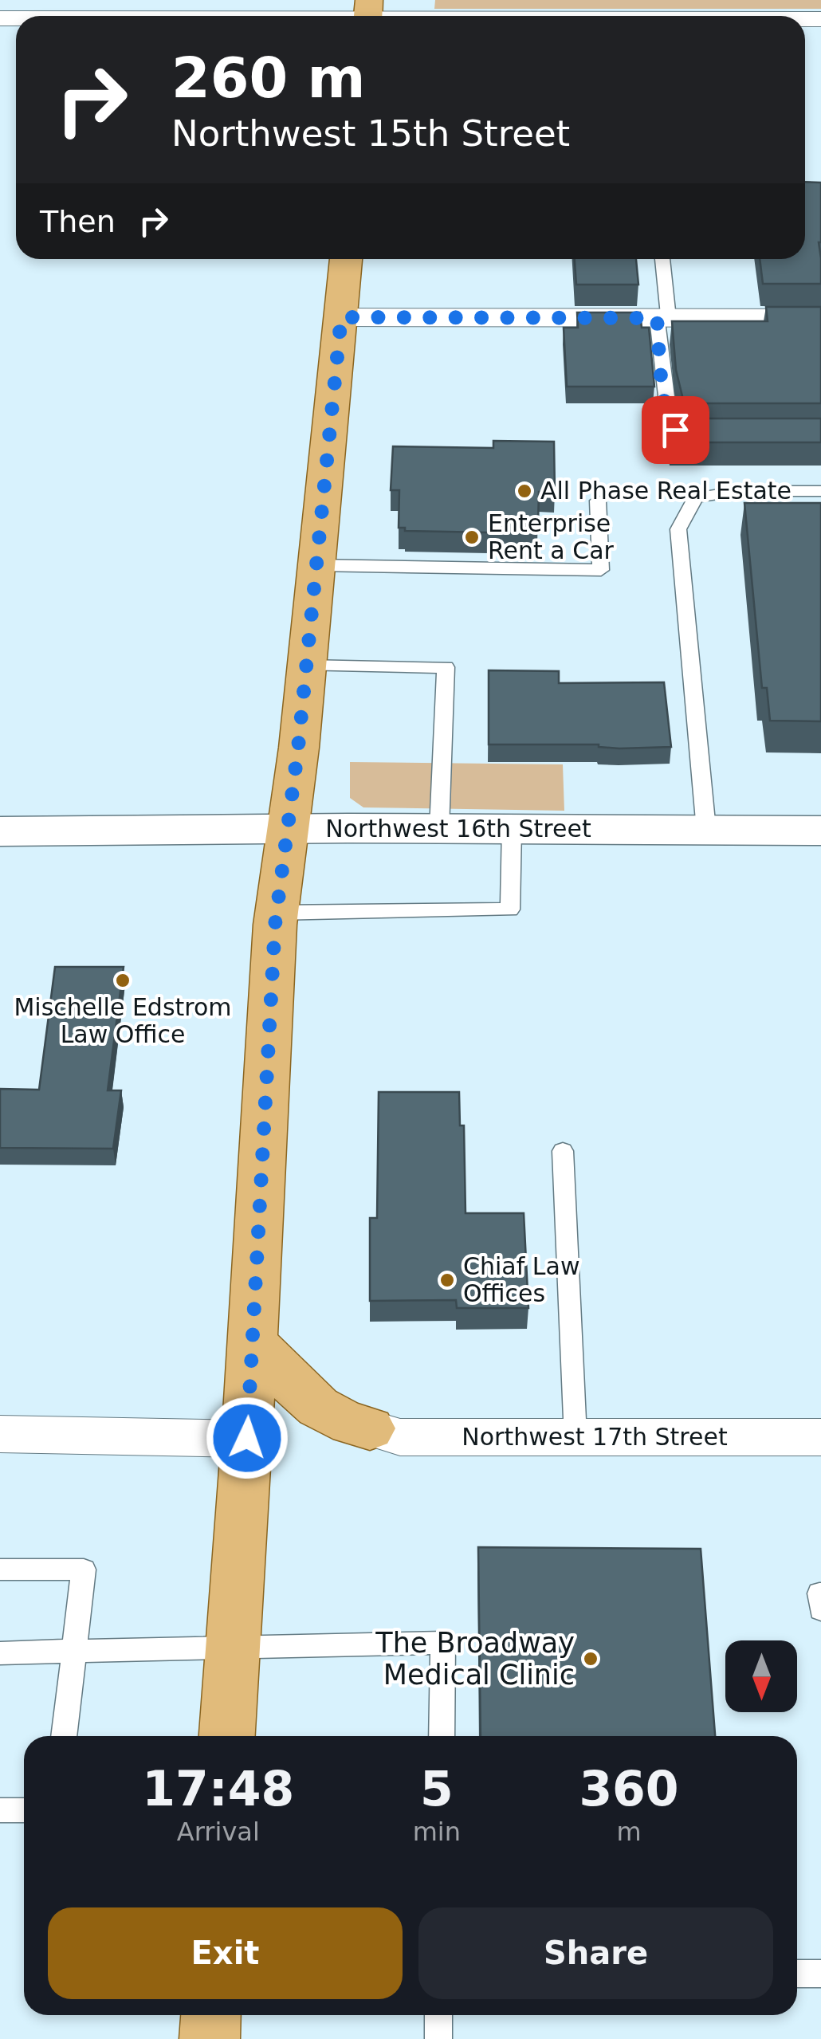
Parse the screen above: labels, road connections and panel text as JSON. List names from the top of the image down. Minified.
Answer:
{"streets":{"street":["Northwest 16th Street","Northwest 17th Street"]},"places":["All Phase Real Estate","Enterprise Rent a Car","Mischelle Edstrom Law Office","Chiaf Law Offices","The Broadway Medical Clinic"],"north":"bottom","page":{"turn":["260 m","Northwest 15th Street"],"then":"Then","eta":["17:48","Arrival","5","min","360","m"],"buttons":["Exit","Share"]}}
